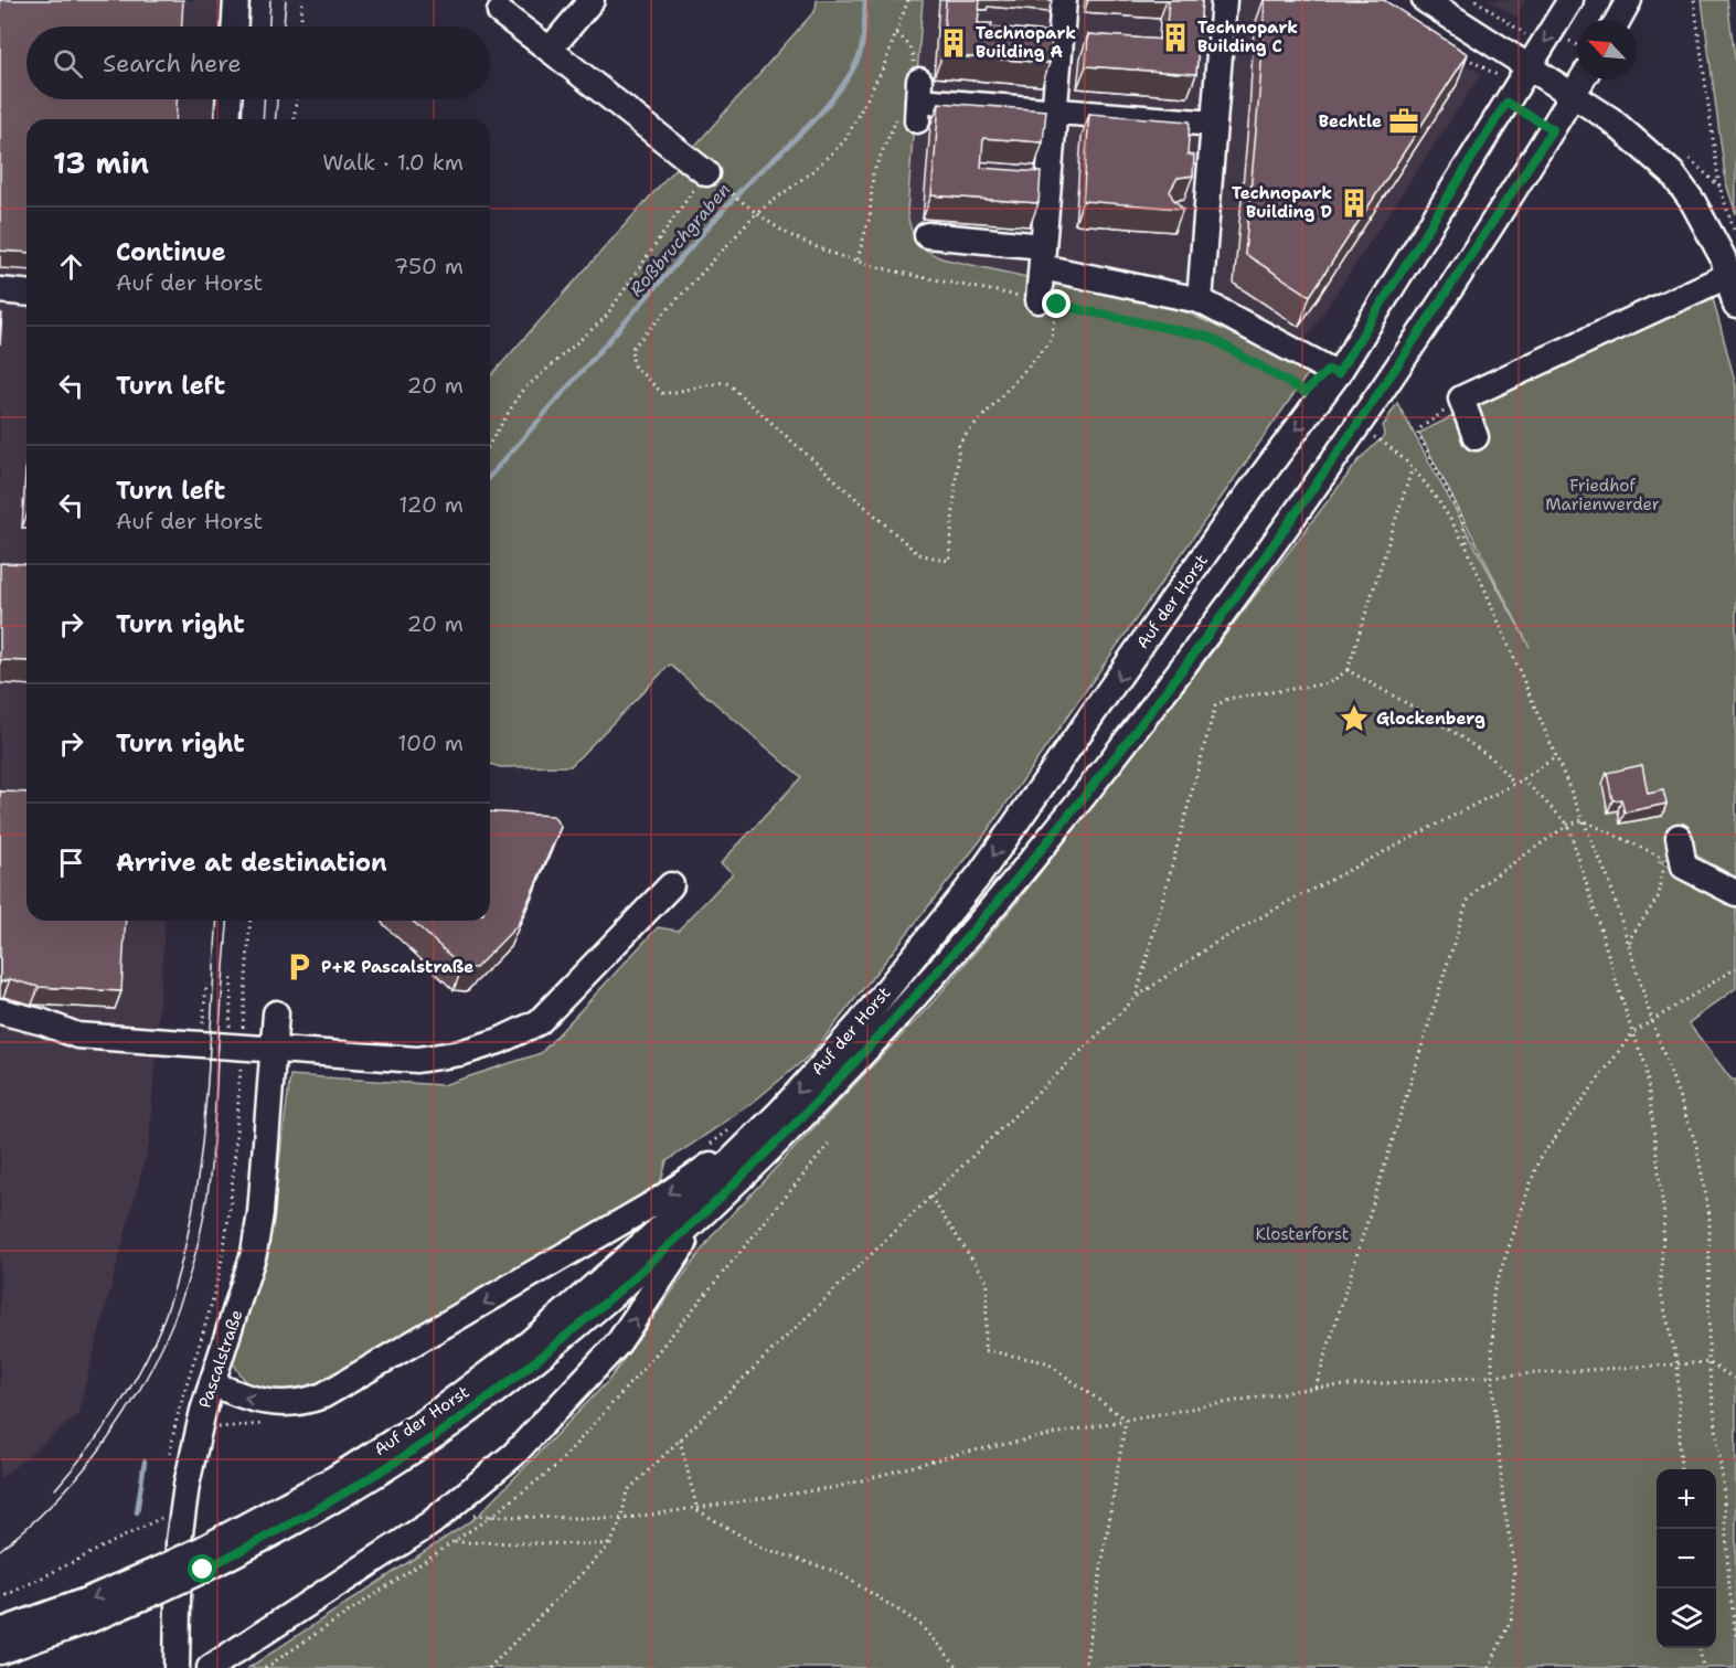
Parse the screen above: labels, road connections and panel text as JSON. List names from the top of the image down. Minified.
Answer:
{"streets":{"street":["Auf der Horst","Pascalstraße"]},"crossings":[["Auf der Horst","Pascalstraße"]],"water":["Roßbruchgraben"],"parks":["Friedhof Marienwerder","Klosterforst"],"places":{"building":["Technopark Building C","Technopark Building A","Technopark Building D"],"office":["Bechtle"],"place":["Glockenberg"],"parking":["P+R Pascalstraße"]},"north":"top left","page":{"search":"Search here","heading":["13 min","Walk · 1.0 km"],"list":[["Continue","Auf der Horst","750 m"],["Turn left","20 m"],["Turn left","Auf der Horst","120 m"],["Turn right","20 m"],["Turn right","100 m"],"Arrive at destination"],"map_buttons":["+","−"]}}
